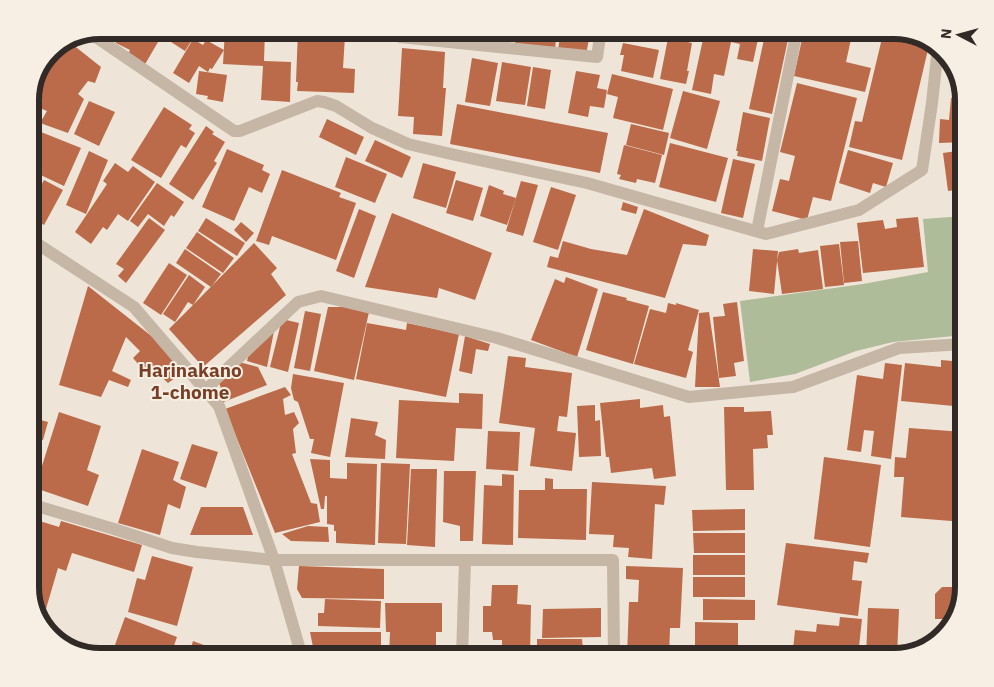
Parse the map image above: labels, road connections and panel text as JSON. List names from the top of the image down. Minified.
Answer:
{"districts":["Harinakano 1-chome"],"north":"left"}
